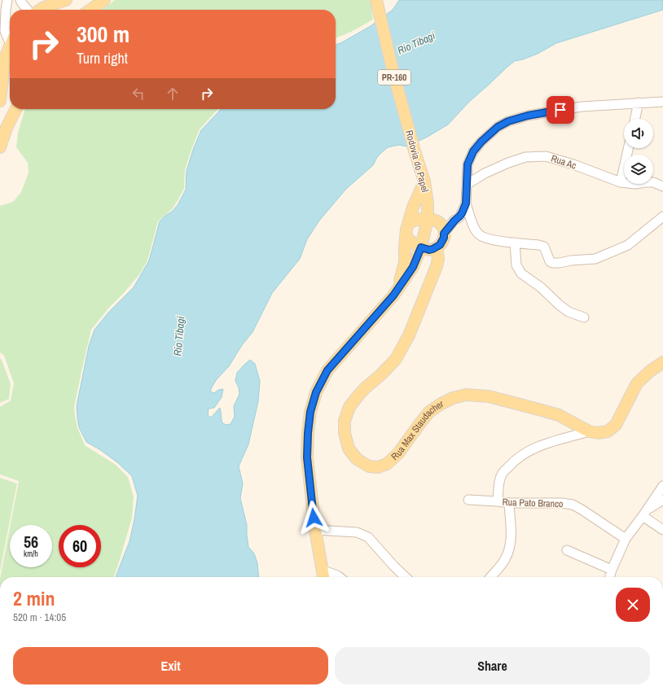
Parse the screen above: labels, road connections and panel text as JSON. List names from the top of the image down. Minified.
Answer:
{"streets":{"main road":["PR-160","Rodovia do Papel","Rua Max Staudacher"],"street":["Rua Ac","Rua Pato Branco"]},"crossings":[["Rua Max Staudacher","Rua Pato Branco"]],"water":["Rio Tibagi"],"page":{"turn":["300 m","Turn right"],"speed":"56 km/h","limit":"60","heading":["2 min","520 m · 14:05"],"buttons":["Exit","Share"]}}
